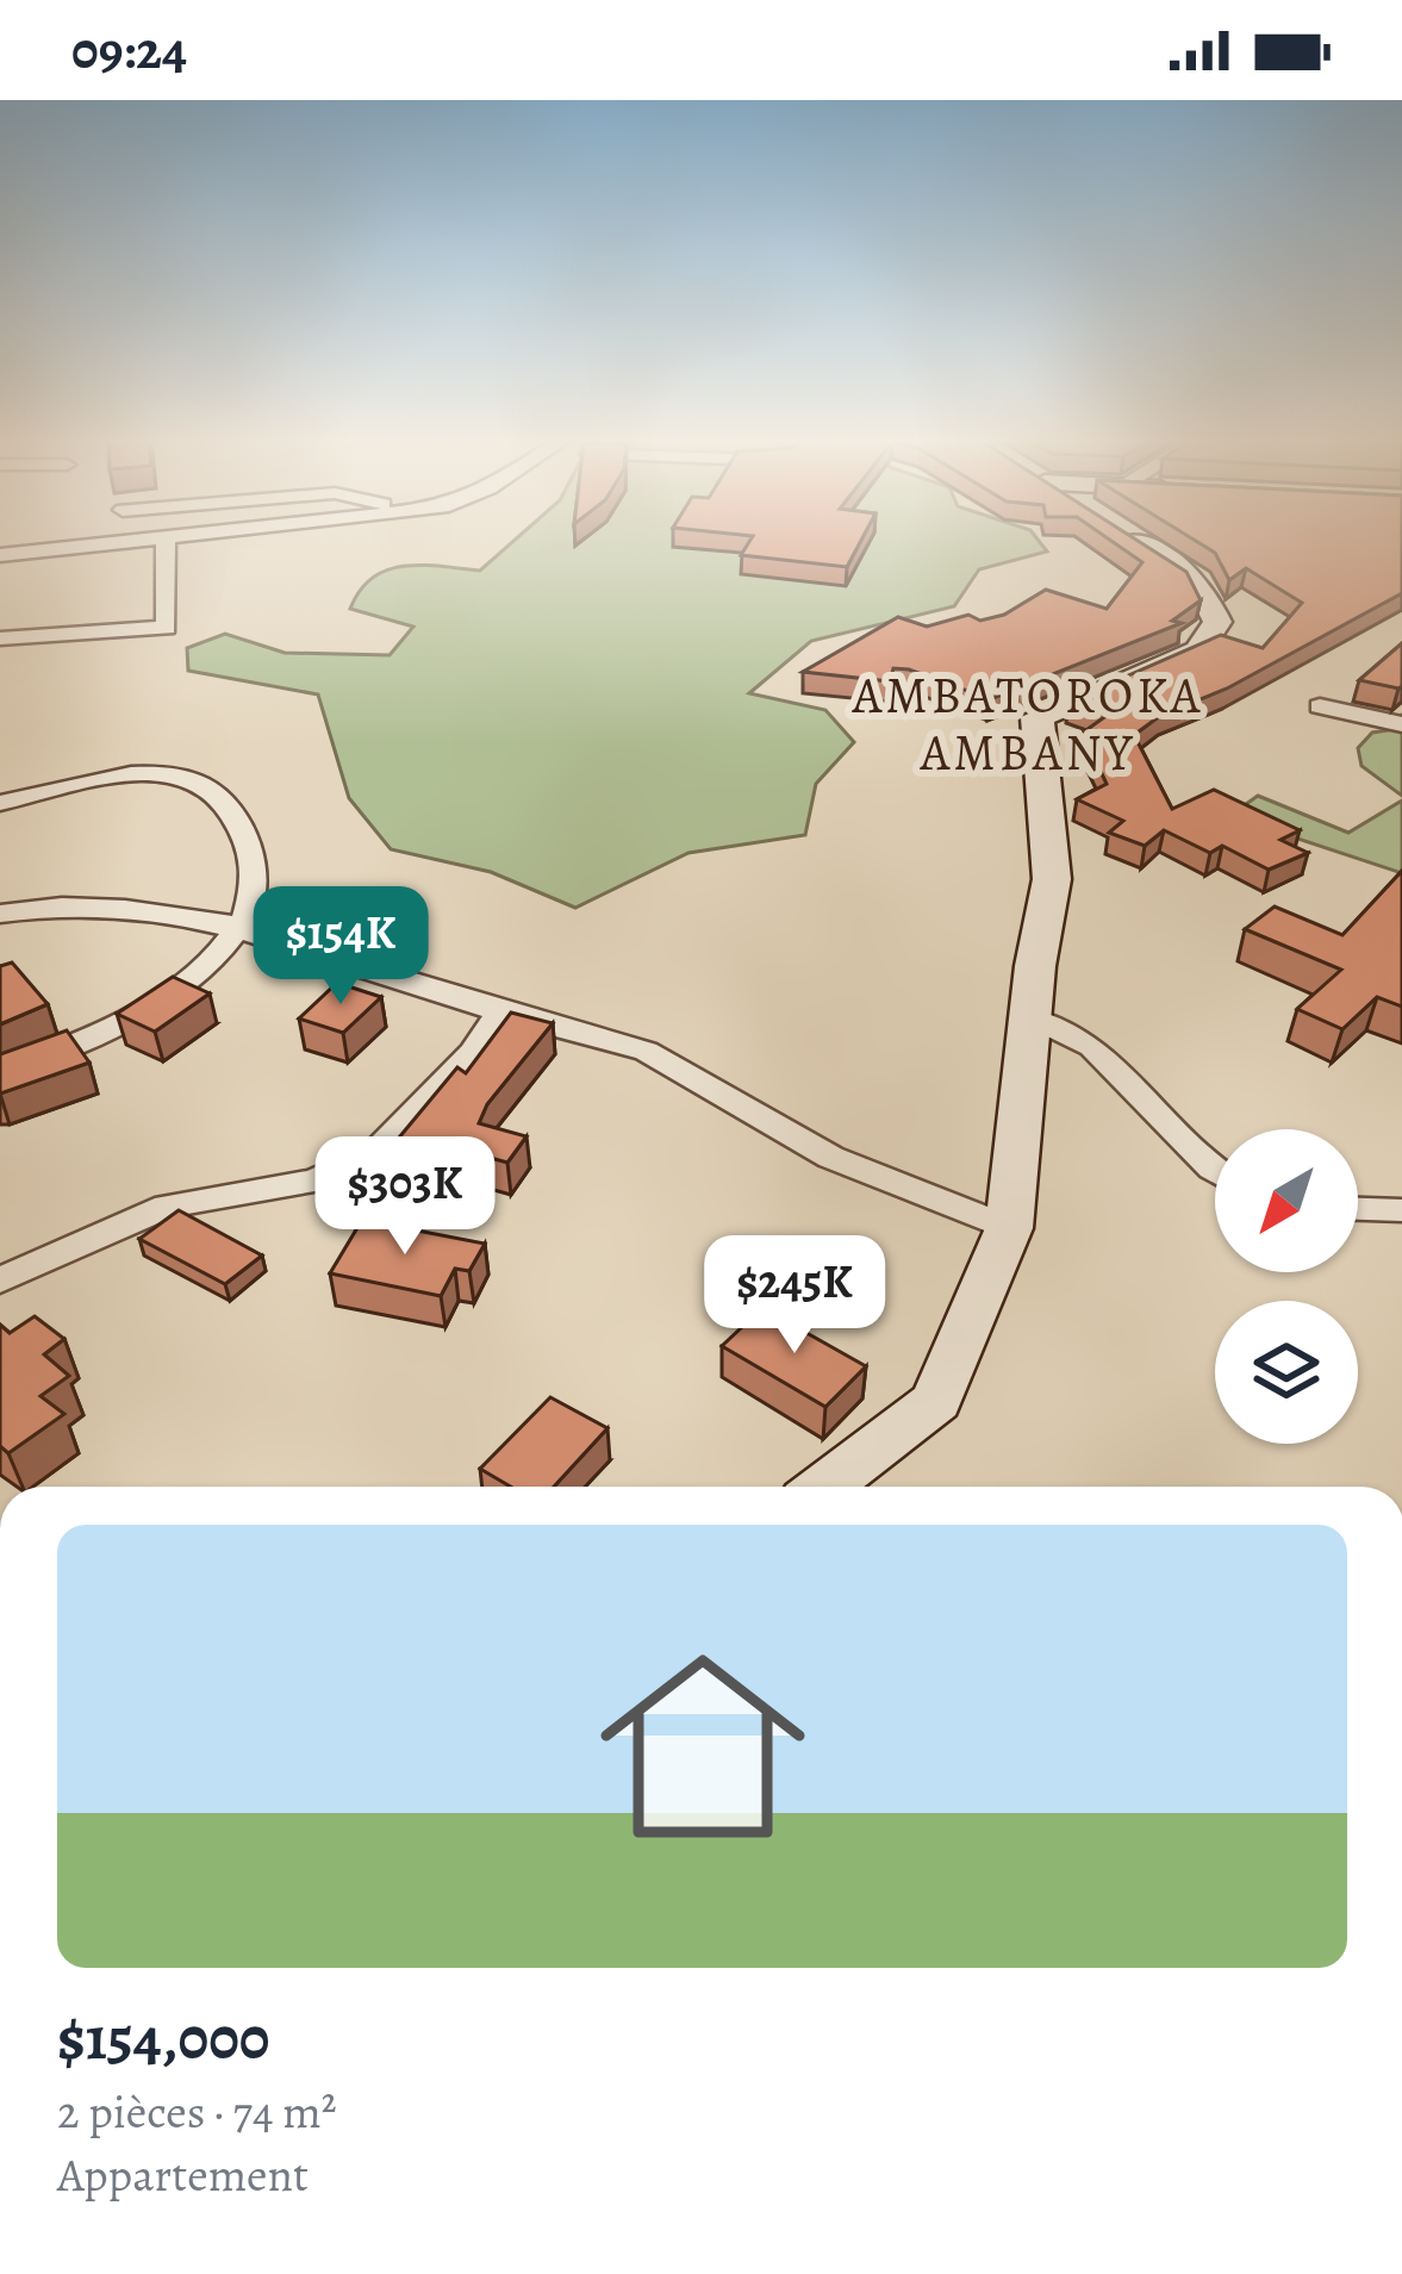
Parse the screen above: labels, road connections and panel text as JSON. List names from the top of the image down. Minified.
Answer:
{"districts":["AMBATOROKA AMBANY"],"north":"bottom left","page":{"status":"09:24","price":["$154K","$303K","$245K"],"list":[{"name":"$154,000","note":"2 pièces · 74 m² · Appartement"}]}}
